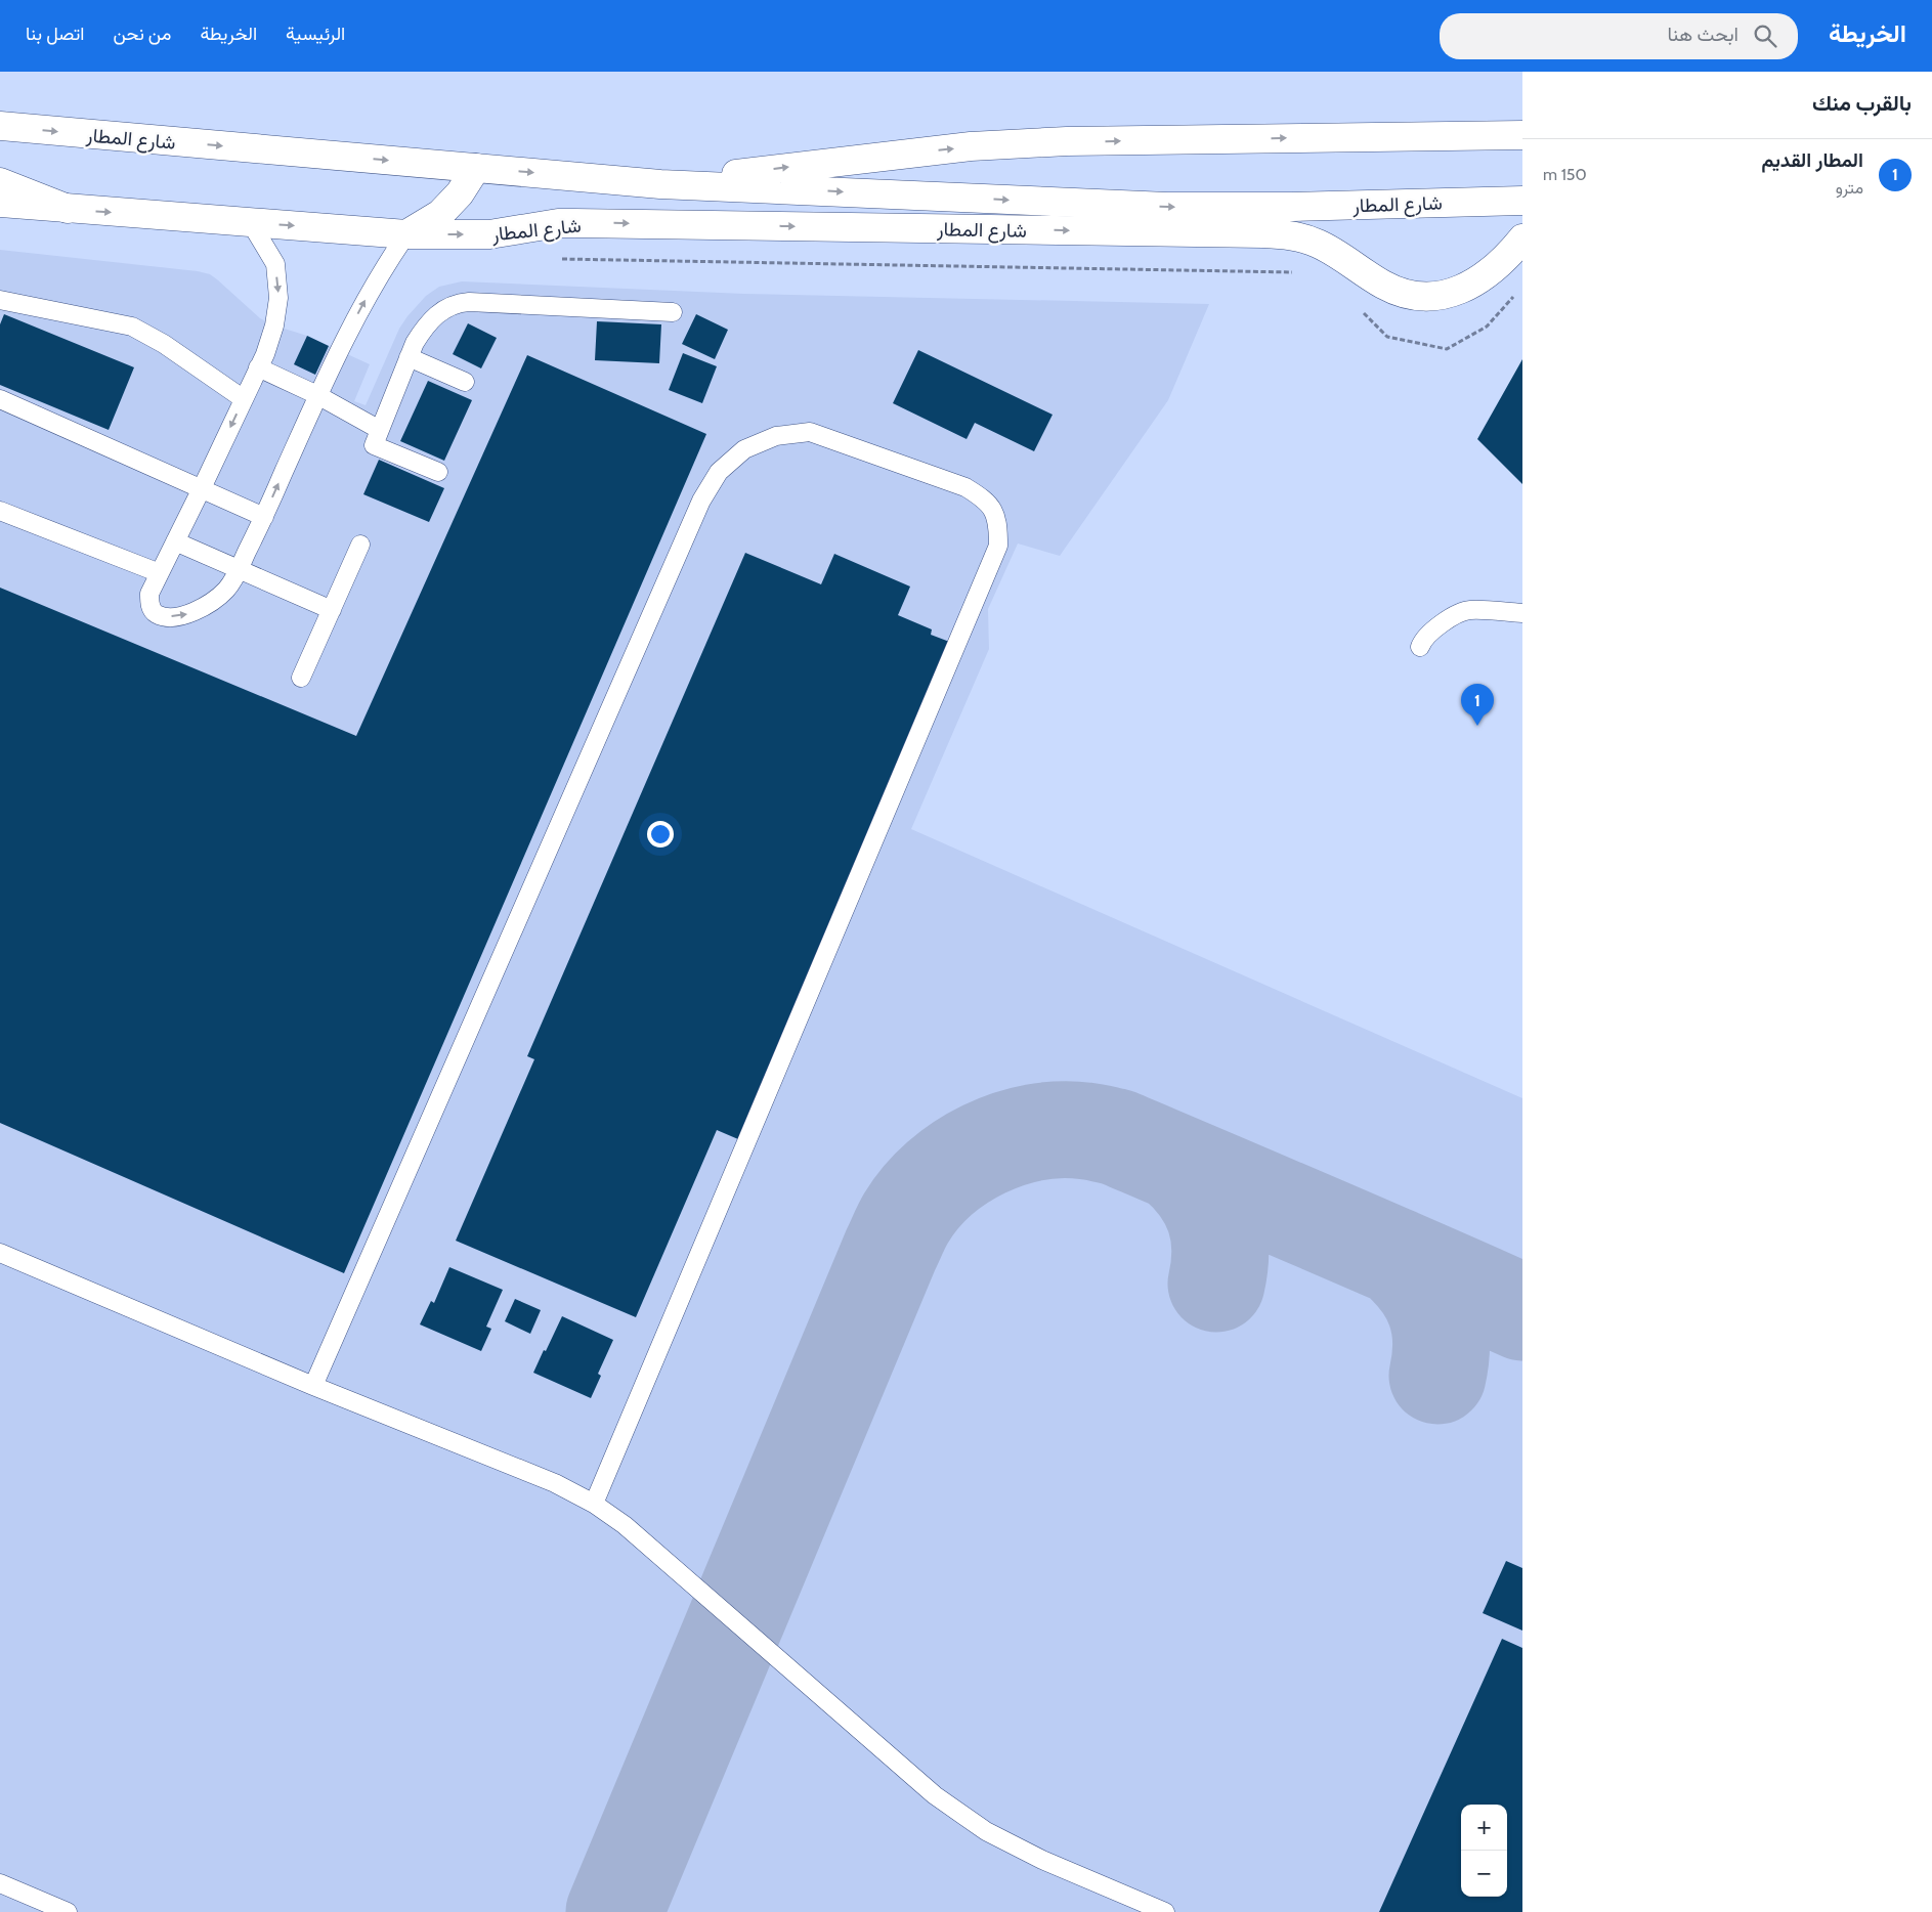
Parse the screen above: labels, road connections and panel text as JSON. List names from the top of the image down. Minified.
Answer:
{"streets":{"main road":["شارع المطار"]},"page":{"header":"الخريطة","search":"ابحث هنا","nav":["الرئيسية","الخريطة","من نحن","اتصل بنا"],"heading":"بالقرب منك","list":[{"mark":"1","name":"المطار القديم","note":"مترو","value":"150 m"}],"pins":"1","map_buttons":["+","−"]}}
